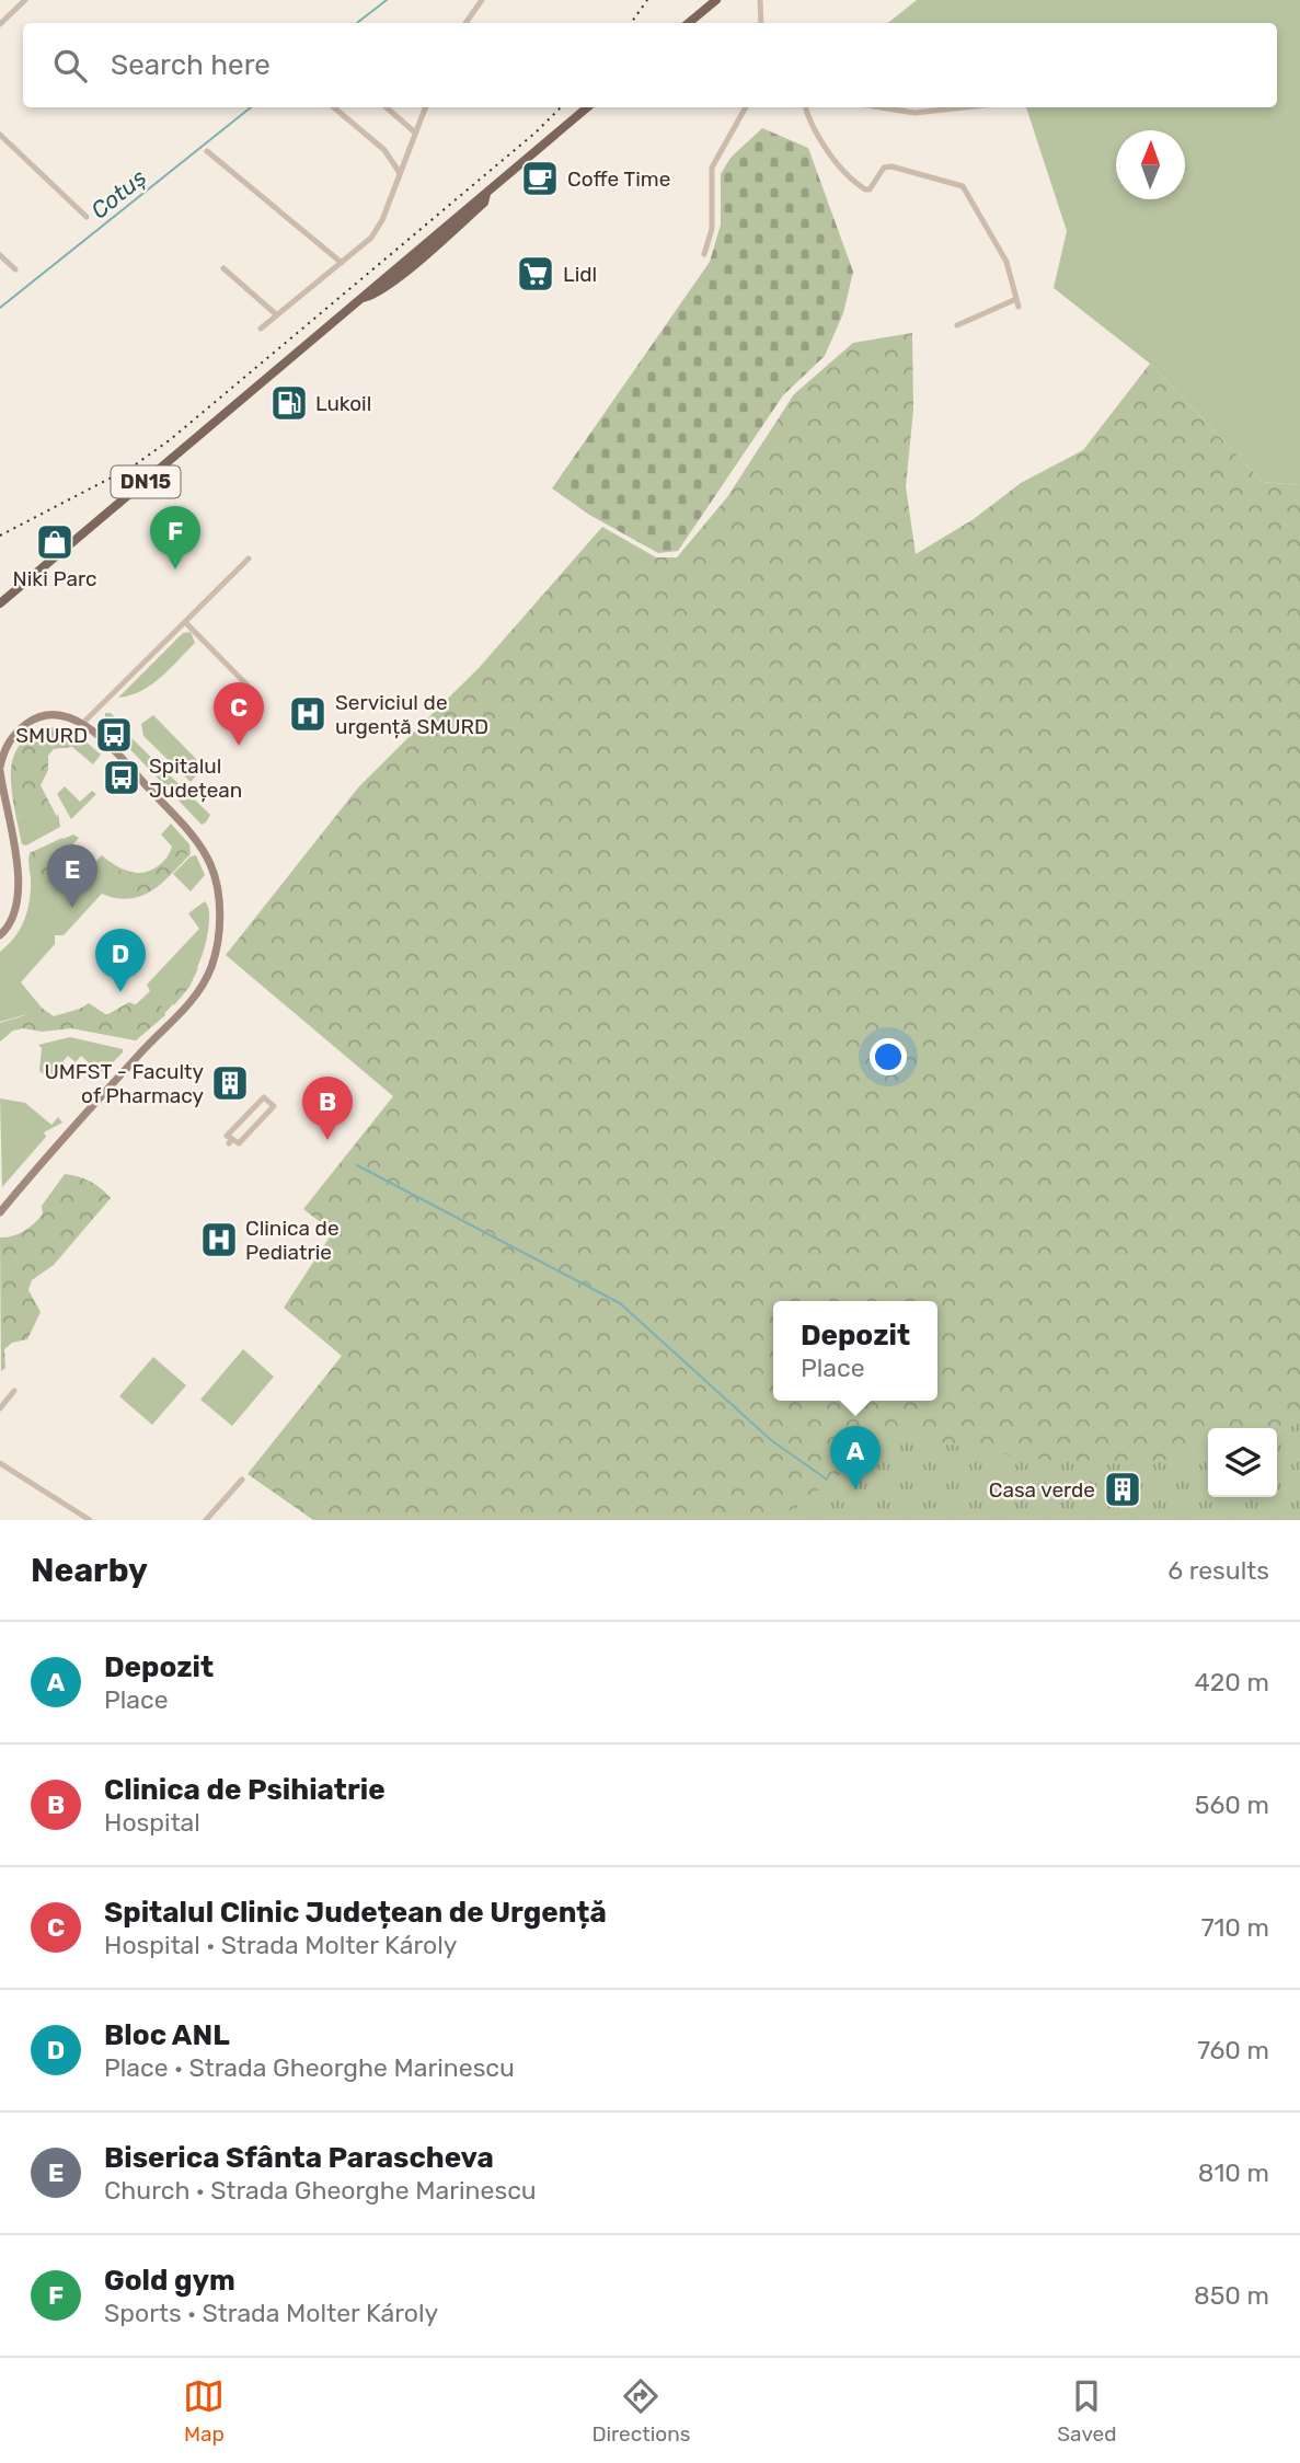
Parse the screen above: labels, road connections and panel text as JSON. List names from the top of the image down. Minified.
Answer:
{"streets":{"main road":["DN15"]},"water":["Cotuș"],"places":{"cafe":["Coffe Time"],"supermarket":["Lidl"],"fuel station":["Lukoil"],"shop":["Niki Parc"],"hospital":["Serviciul de urgență SMURD","Clinica de Pediatrie"],"bus stop":["SMURD","Spitalul Județean"],"building":["UMFST - Faculty of Pharmacy","Casa verde"]},"north":"top","page":{"search":"Search here","pins":["F","C","E","D","B","A"],"popup":["Depozit","Place"],"heading":["Nearby","6 results"],"list":[{"mark":"A","name":"Depozit","note":"Place","value":"420 m"},{"mark":"B","name":"Clinica de Psihiatrie","note":"Hospital","value":"560 m"},{"mark":"C","name":"Spitalul Clinic Județean de Urgență","note":"Hospital · Strada Molter Károly","value":"710 m"},{"mark":"D","name":"Bloc ANL","note":"Place · Strada Gheorghe Marinescu","value":"760 m"},{"mark":"E","name":"Biserica Sfânta Parascheva","note":"Church · Strada Gheorghe Marinescu","value":"810 m"},{"mark":"F","name":"Gold gym","note":"Sports · Strada Molter Károly","value":"850 m"}],"nav":["Map","Directions","Saved"]}}
